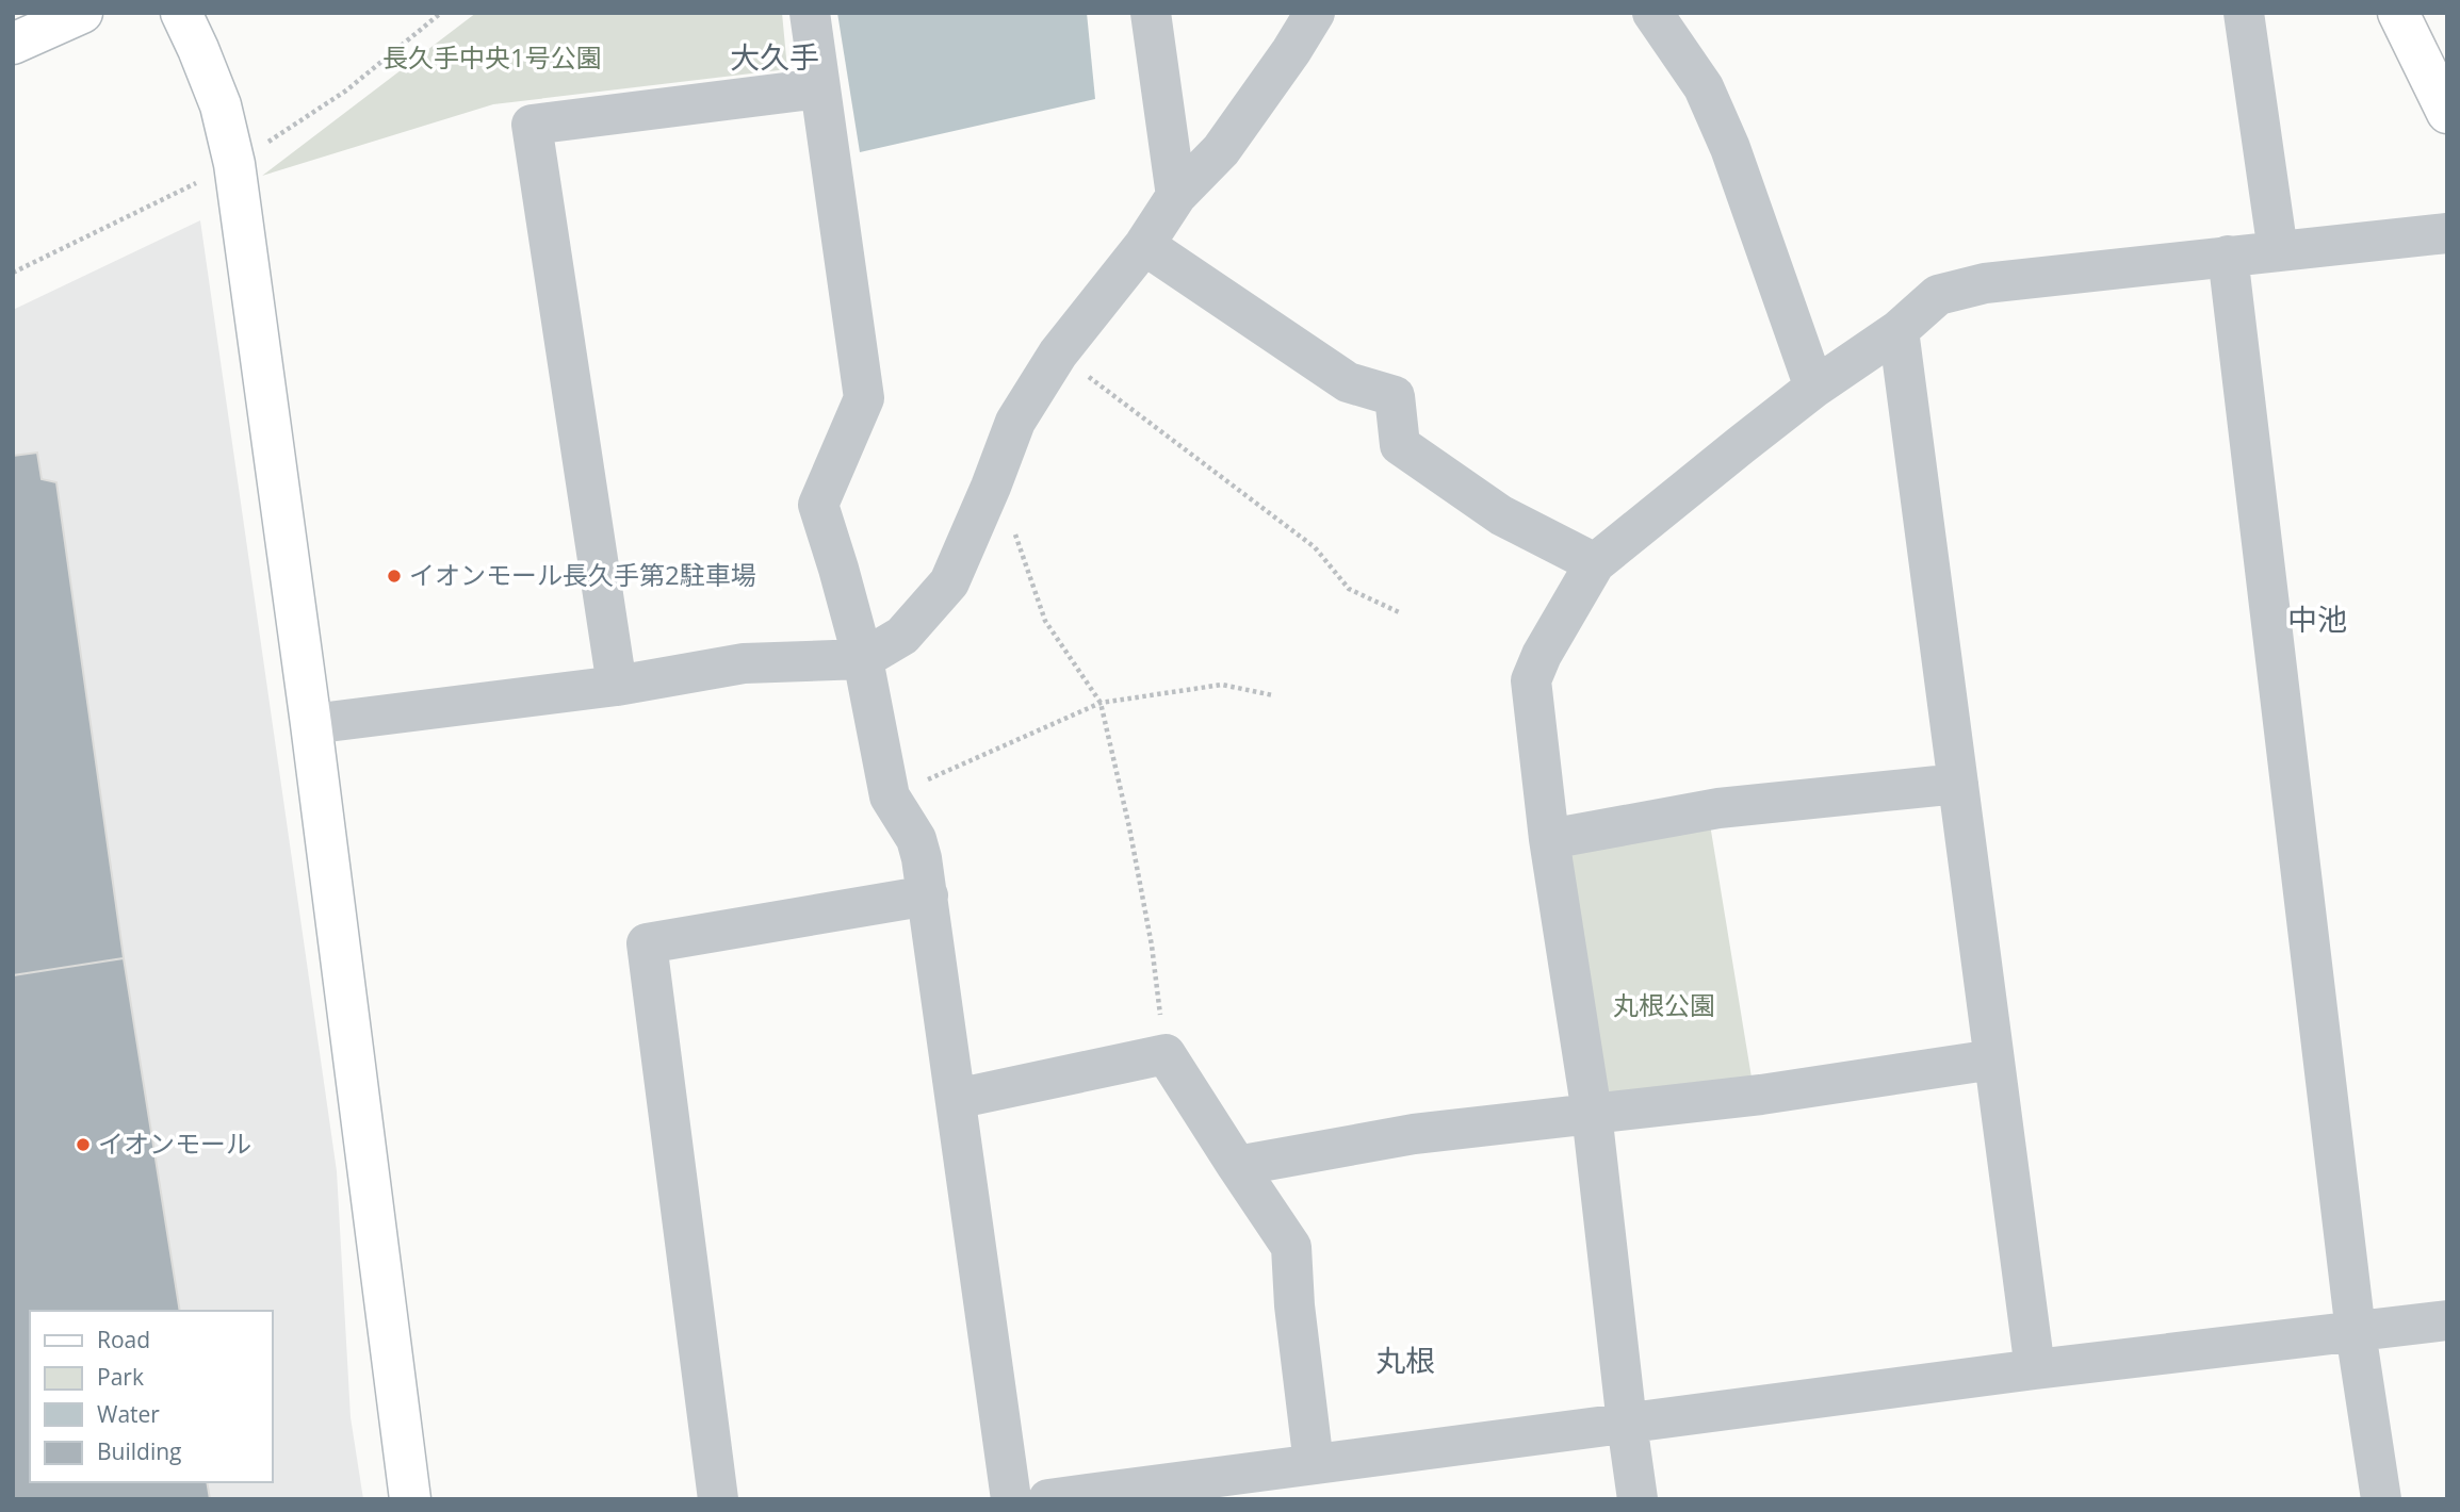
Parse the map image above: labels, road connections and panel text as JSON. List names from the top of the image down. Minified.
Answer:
{"districts":["大久手","中池","丸根"],"parks":["長久手中央1号公園","丸根公園"],"places":["イオンモール長久手第2駐車場","イオンモール"],"legend":["Road","Park","Water","Building"]}
